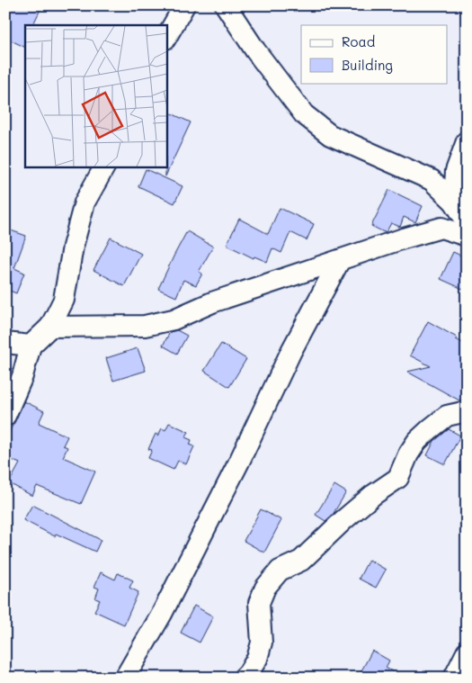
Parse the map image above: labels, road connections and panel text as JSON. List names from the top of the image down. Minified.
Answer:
{"legend":["Road","Building"]}
